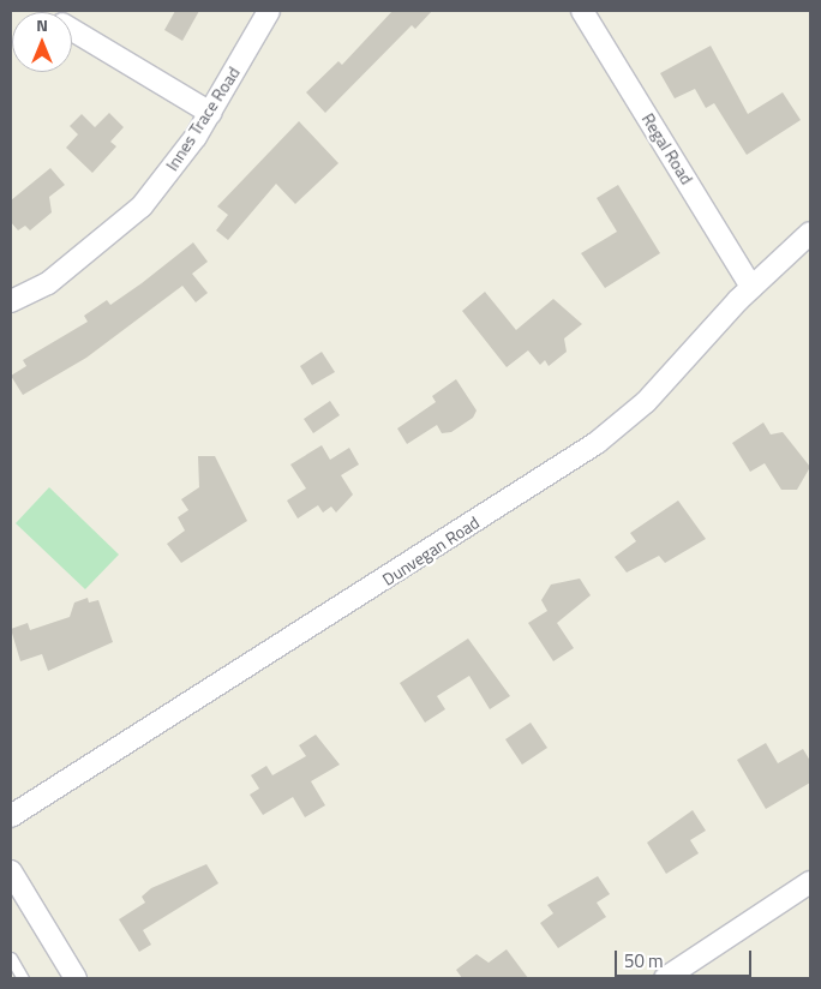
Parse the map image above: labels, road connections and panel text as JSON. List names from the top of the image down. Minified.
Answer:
{"streets":{"street":["Innes Trace Road","Regal Road","Dunvegan Road"]},"crossings":[["Regal Road","Dunvegan Road"]],"scale_bar":"50 m","north":"top"}
